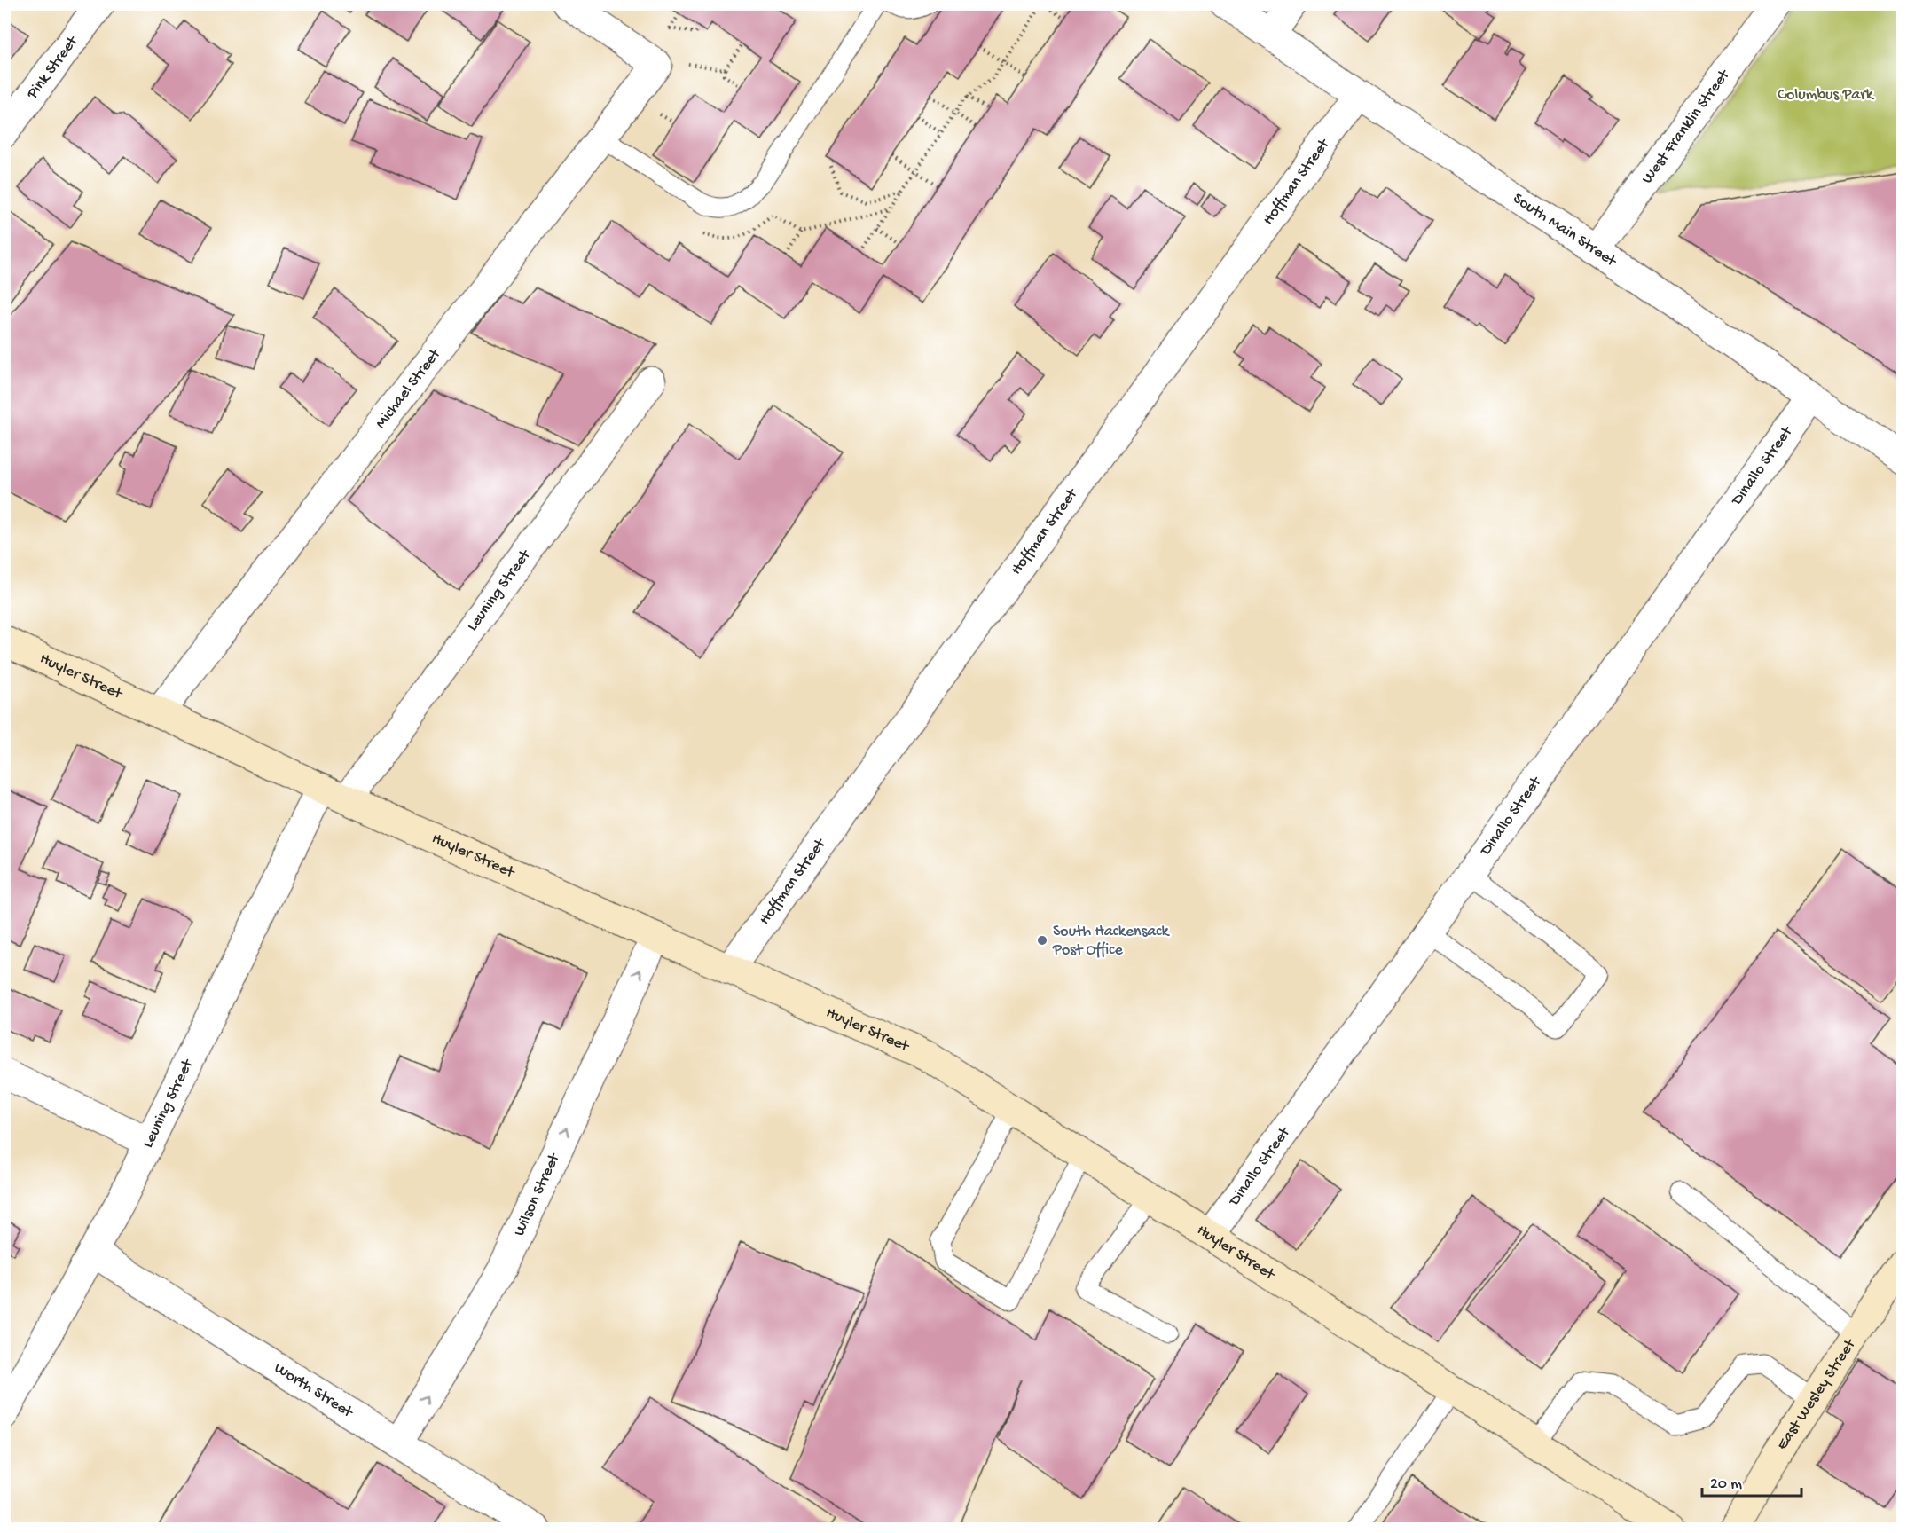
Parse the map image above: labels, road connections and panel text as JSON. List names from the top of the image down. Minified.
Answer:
{"streets":{"street":["Pink Street","West Franklin Street","Hoffman Street","South Main Street","Michael Street","Dinallo Street","Leuning Street","Huyler Street","Wilson Street","Worth Street","East Wesley Street"]},"crossings":[["West Franklin Street","South Main Street"],["Hoffman Street","South Main Street"],["Hoffman Street","Huyler Street"],["South Main Street","Dinallo Street"],["Michael Street","Huyler Street"],["Dinallo Street","Huyler Street"],["Leuning Street","Huyler Street"],["Leuning Street","Worth Street"],["Huyler Street","Wilson Street"],["Wilson Street","Worth Street"]],"one_way":["Wilson Street"],"parks":["Columbus Park"],"places":["South Hackensack Post Office"],"scale_bar":"20 m"}
